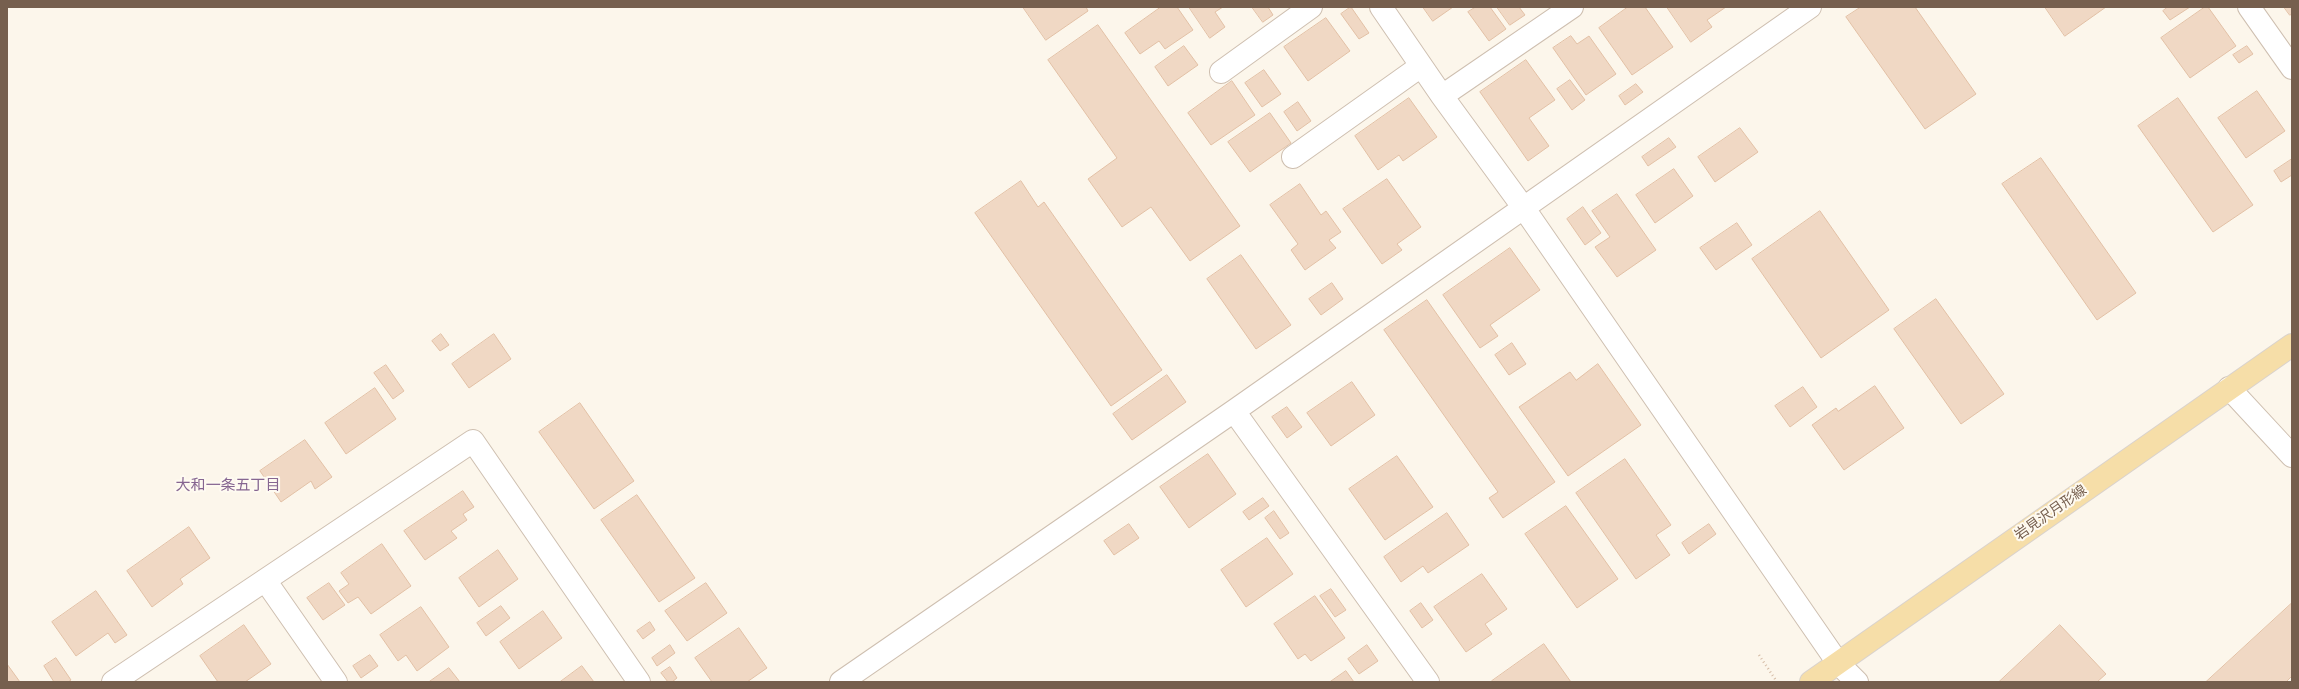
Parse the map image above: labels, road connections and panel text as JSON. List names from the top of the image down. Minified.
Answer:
{"streets":{"main road":["岩見沢月形線"]},"districts":["大和一条五丁目"]}
